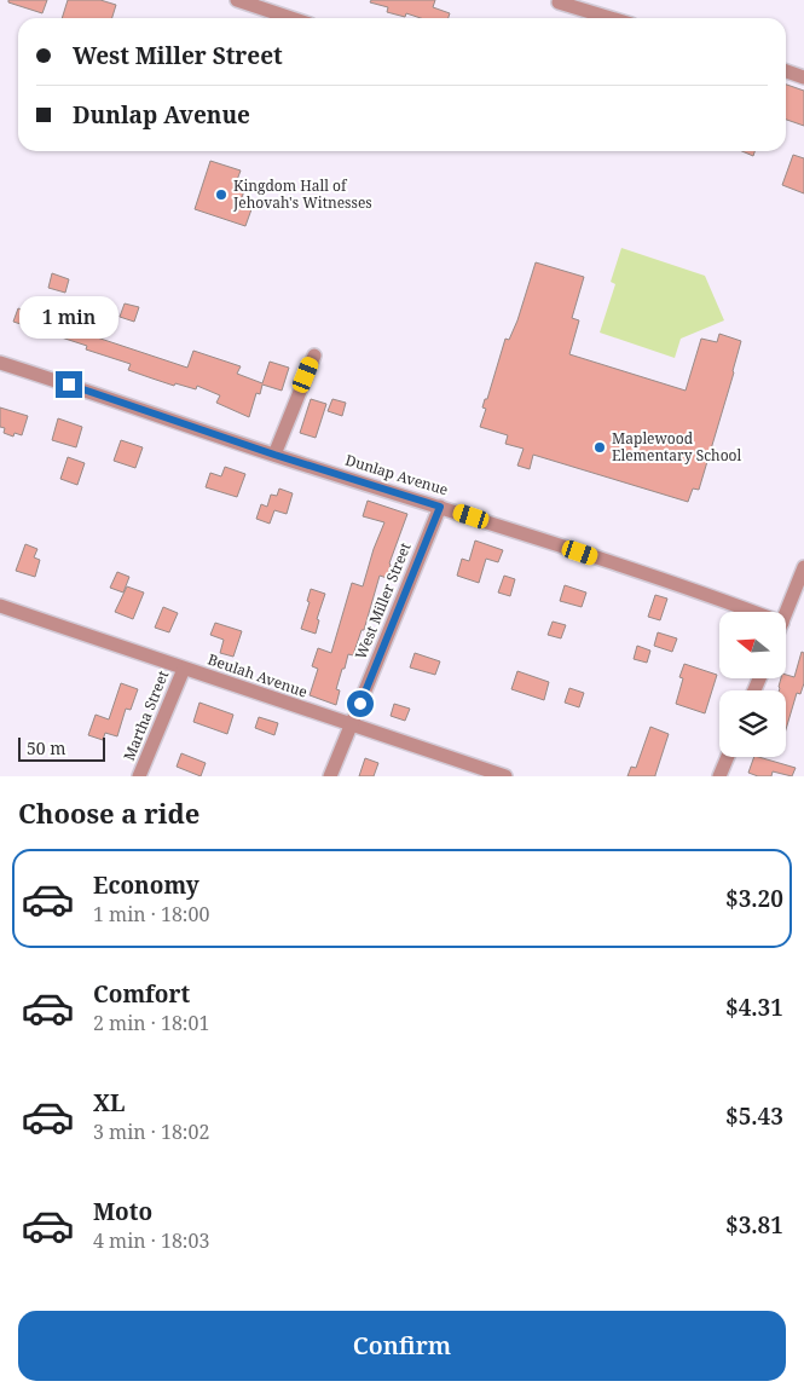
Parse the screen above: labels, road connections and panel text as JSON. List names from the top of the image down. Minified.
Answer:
{"streets":{"street":["Dunlap Avenue","West Miller Street","Beulah Avenue","Martha Street"]},"crossings":[["Dunlap Avenue","West Miller Street"],["West Miller Street","Beulah Avenue"],["Beulah Avenue","Martha Street"]],"places":["Kingdom Hall of Jehovah's Witnesses","Maplewood Elementary School"],"scale_bar":"50 m","north":"left","page":{"banner":["West Miller Street","Dunlap Avenue"],"bubble":"1 min","scale":"50 m","heading":"Choose a ride","list":[{"name":"Economy","note":"1 min · 18:00","value":"$3.20"},{"name":"Comfort","note":"2 min · 18:01","value":"$4.31"},{"name":"XL","note":"3 min · 18:02","value":"$5.43"},{"name":"Moto","note":"4 min · 18:03","value":"$3.81"}],"buttons":"Confirm"}}
